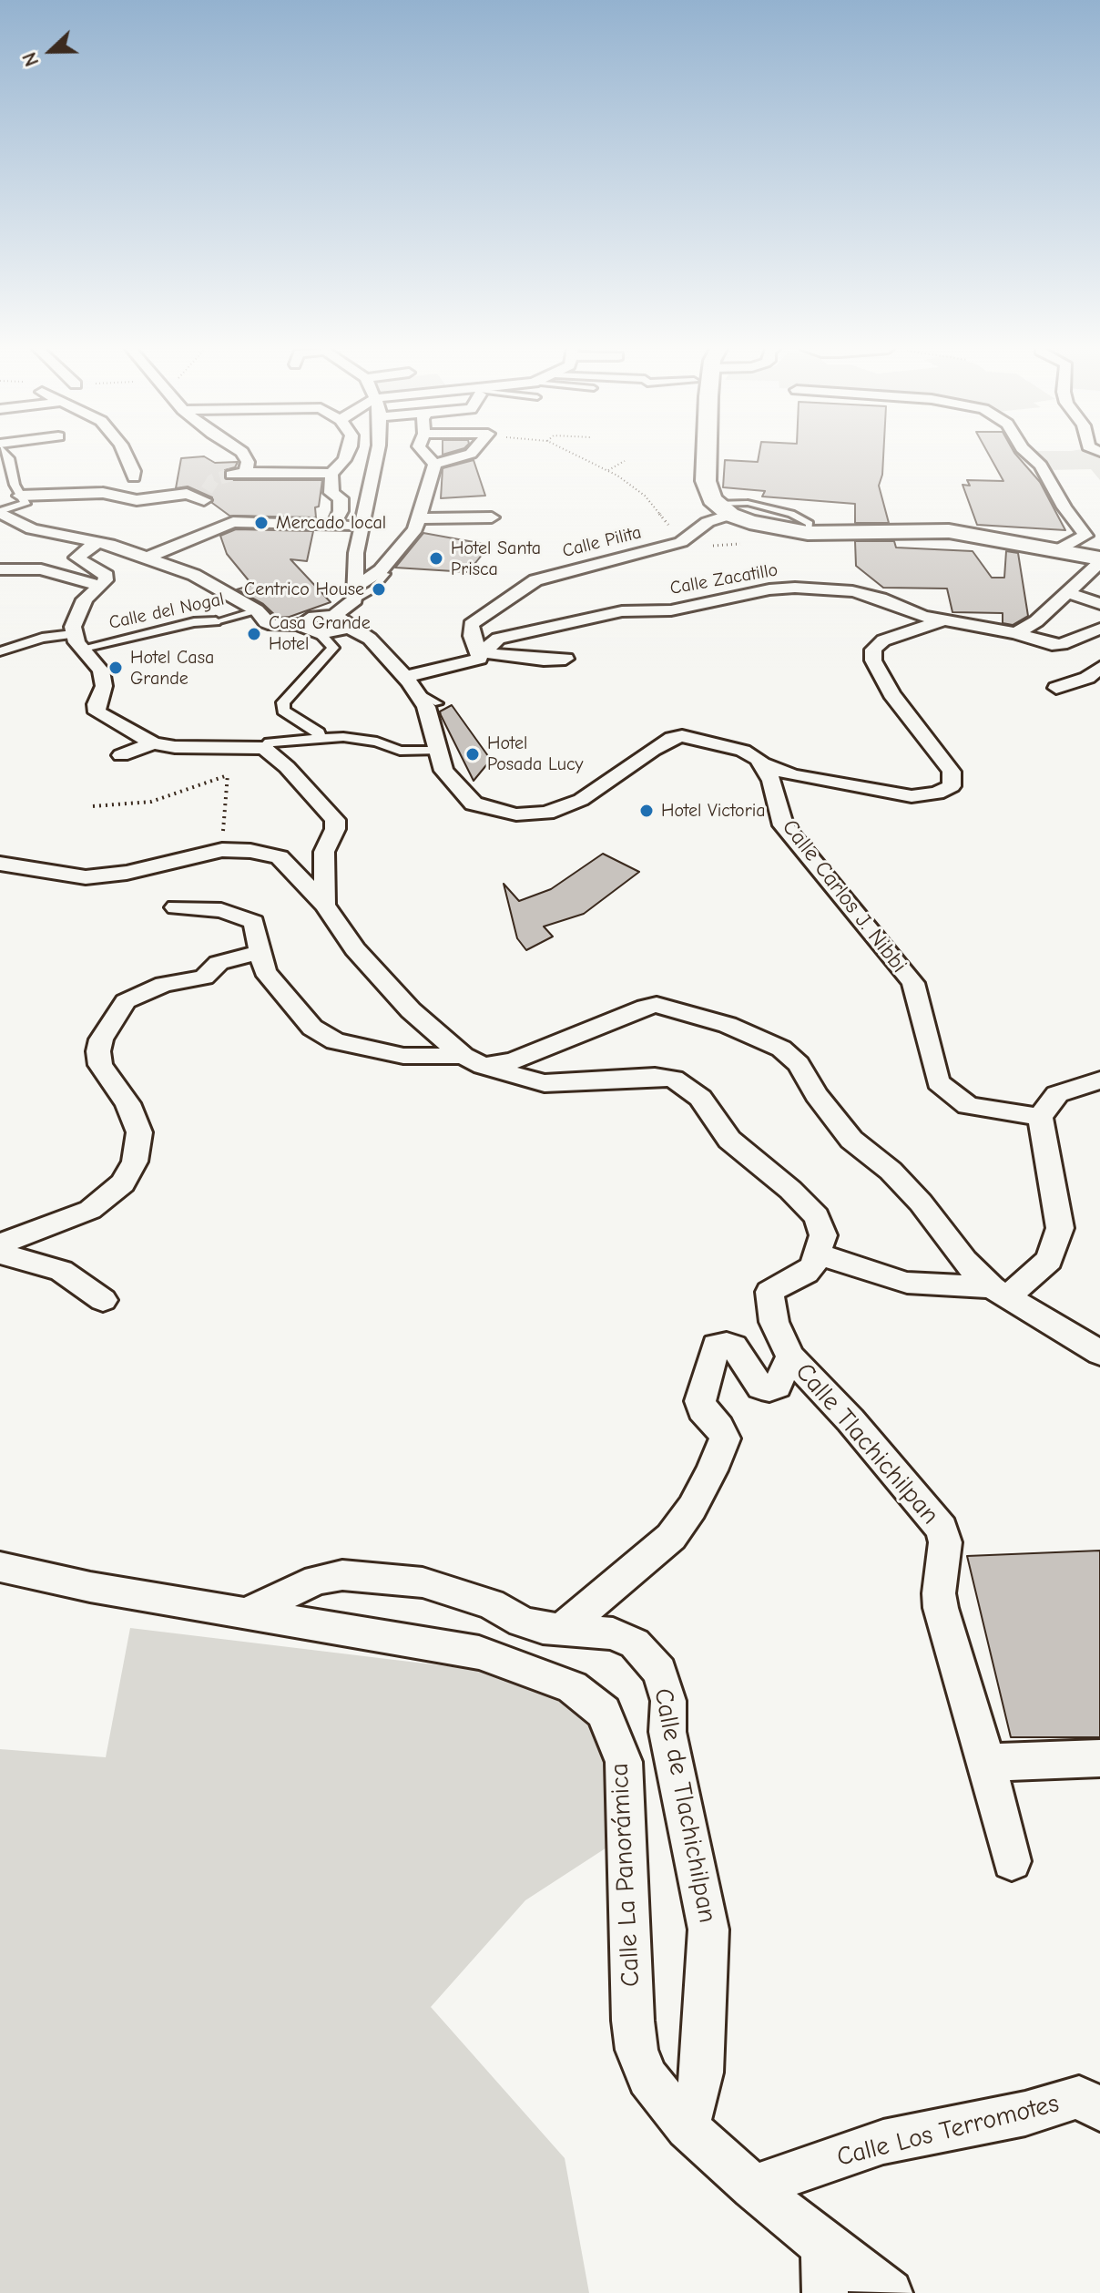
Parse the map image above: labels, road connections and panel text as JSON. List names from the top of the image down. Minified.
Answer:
{"streets":{"street":["Calle Pilita","Calle Zacatillo","Calle del Nogal","Calle Carlos J. Nibbi","Calle Tlachichilpan","Calle de Tlachichilpan","Calle La Panorámica","Calle Los Terromotes"]},"crossings":[["Calle Pilita","Calle Zacatillo"],["Calle de Tlachichilpan","Calle La Panorámica"],["Calle La Panorámica","Calle Los Terromotes"]],"places":["Mercado local","Hotel Santa Prisca","Centrico House","Casa Grande Hotel","Hotel Casa Grande","Hotel Posada Lucy","Hotel Victoria"],"north":"left"}
